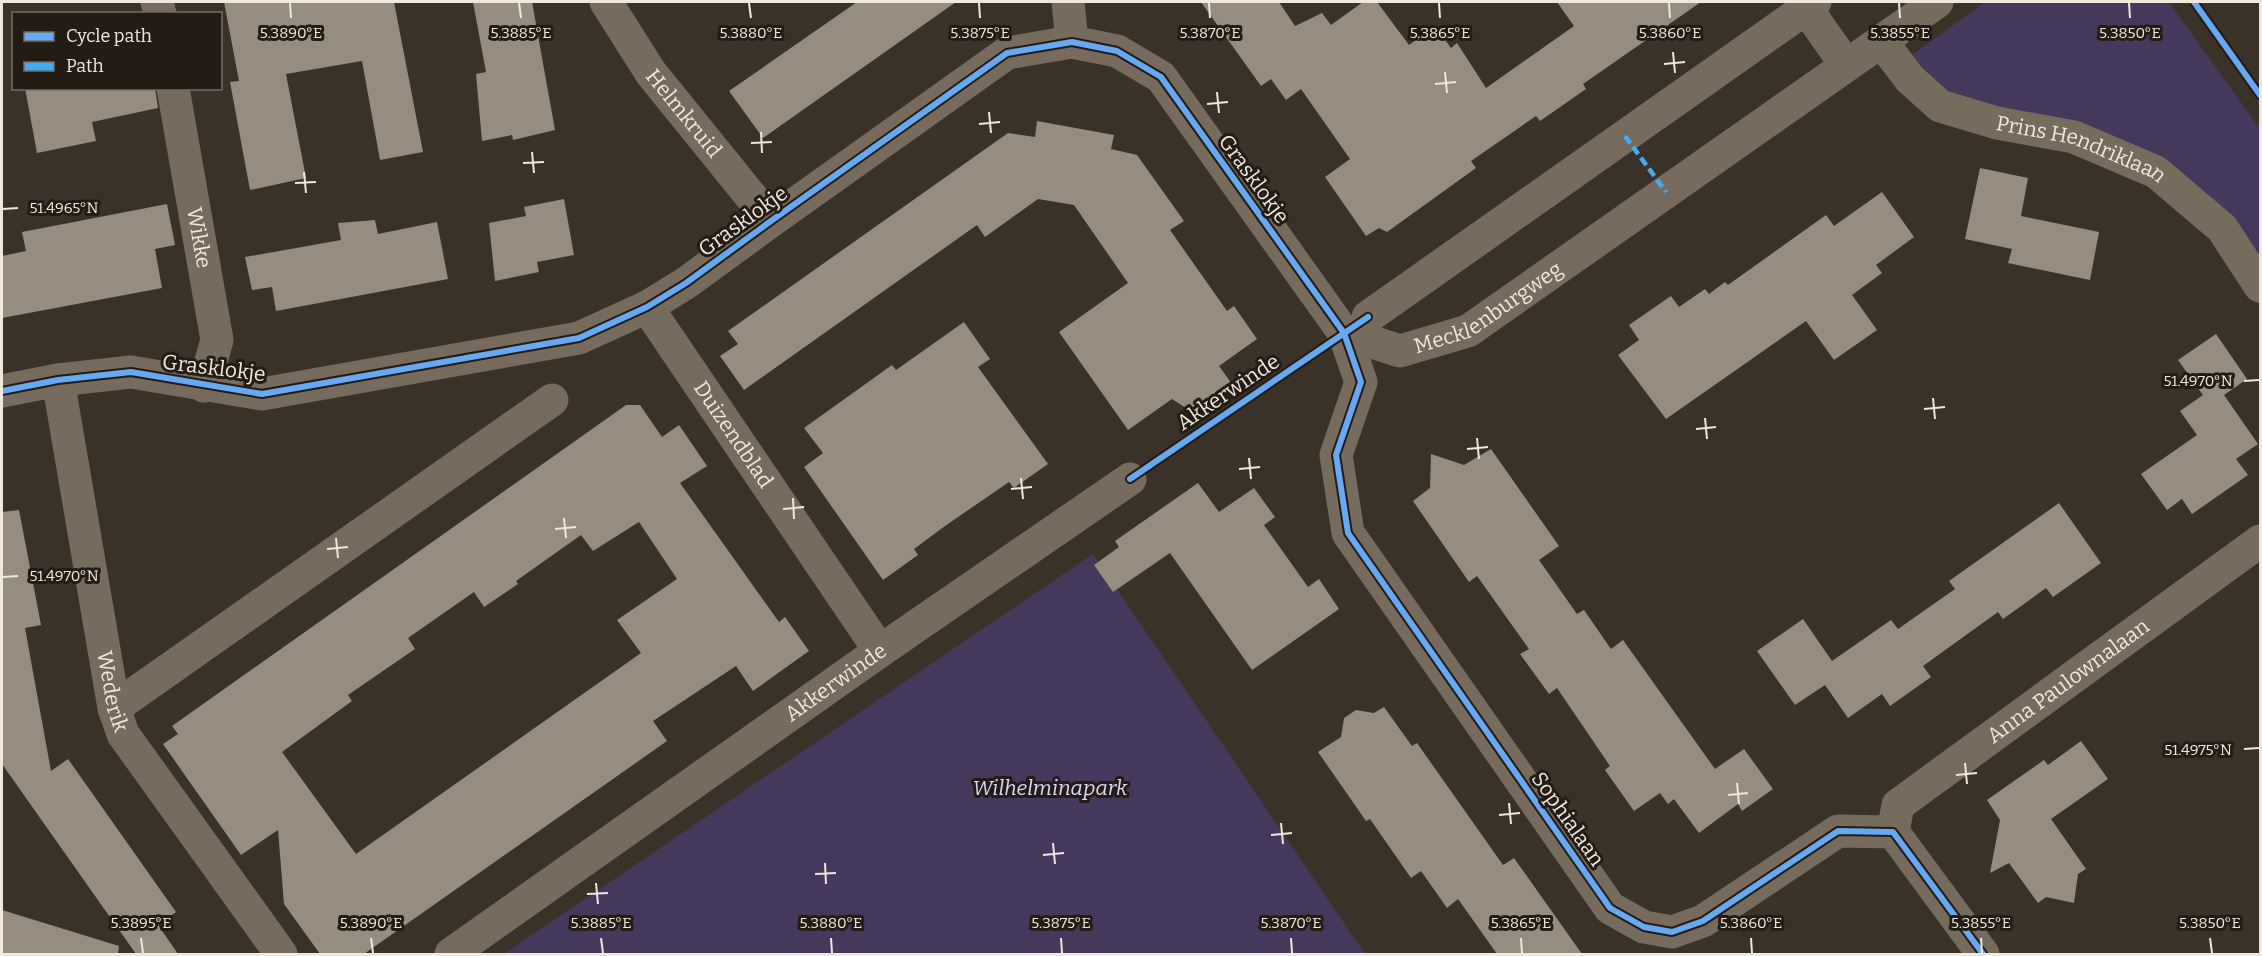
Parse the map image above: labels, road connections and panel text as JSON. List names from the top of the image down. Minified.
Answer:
{"streets":{"street":["Helmkruid","Prins Hendriklaan","Grasklokje","Wikke","Mecklenburgweg","Akkerwinde","Duizendblad","Anna Paulownalaan","Wederik","Sophialaan"]},"crossings":[["Helmkruid","Grasklokje"],["Prins Hendriklaan","Mecklenburgweg"],["Grasklokje","Wikke"],["Grasklokje","Mecklenburgweg"],["Grasklokje","Duizendblad"],["Grasklokje","Wederik"],["Grasklokje","Sophialaan"],["Mecklenburgweg","Sophialaan"],["Akkerwinde","Duizendblad"],["Anna Paulownalaan","Sophialaan"]],"parks":["Wilhelminapark"],"legend":["Cycle path","Path"],"coordinates":["5.3890°E","5.3885°E","5.3880°E","5.3875°E","5.3870°E","5.3865°E","5.3860°E","5.3855°E","5.3850°E","51.4965°N","51.4970°N","51.4975°N","5.3895°E"]}
